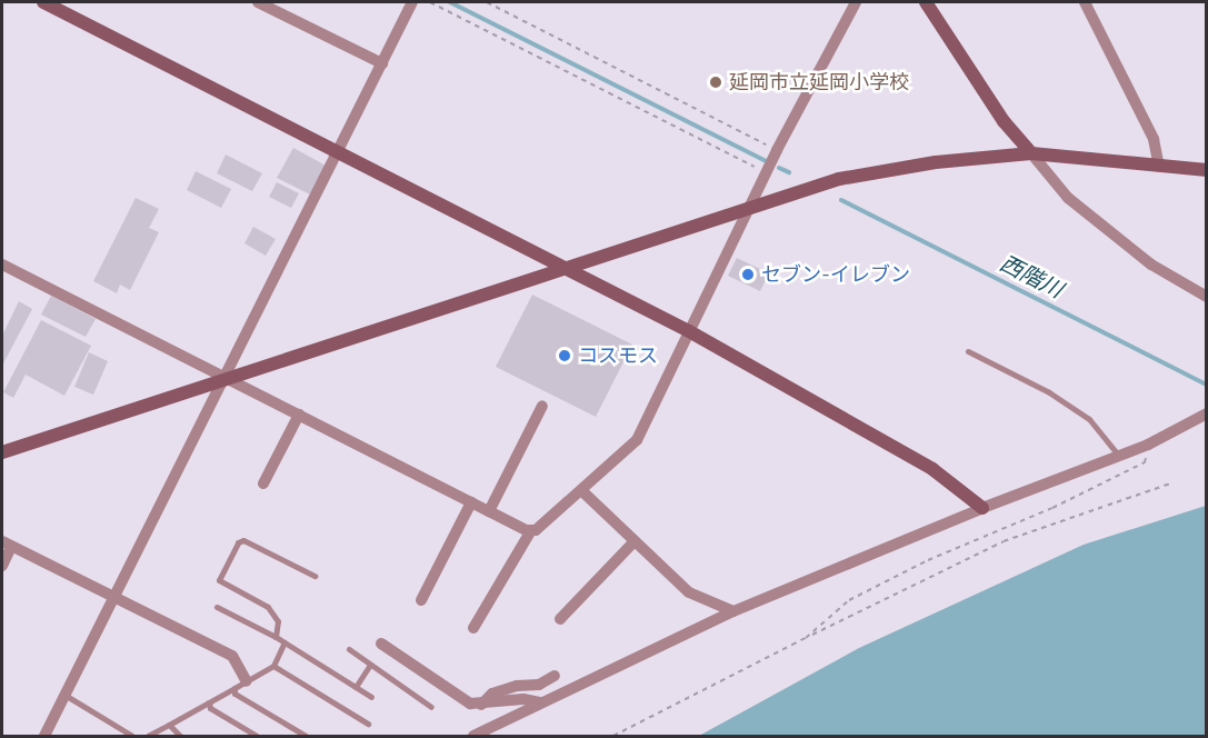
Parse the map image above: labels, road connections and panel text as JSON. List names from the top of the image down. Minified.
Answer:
{"water":["西階川"],"places":["延岡市立延岡小学校","セブン-イレブン","コスモス"]}
